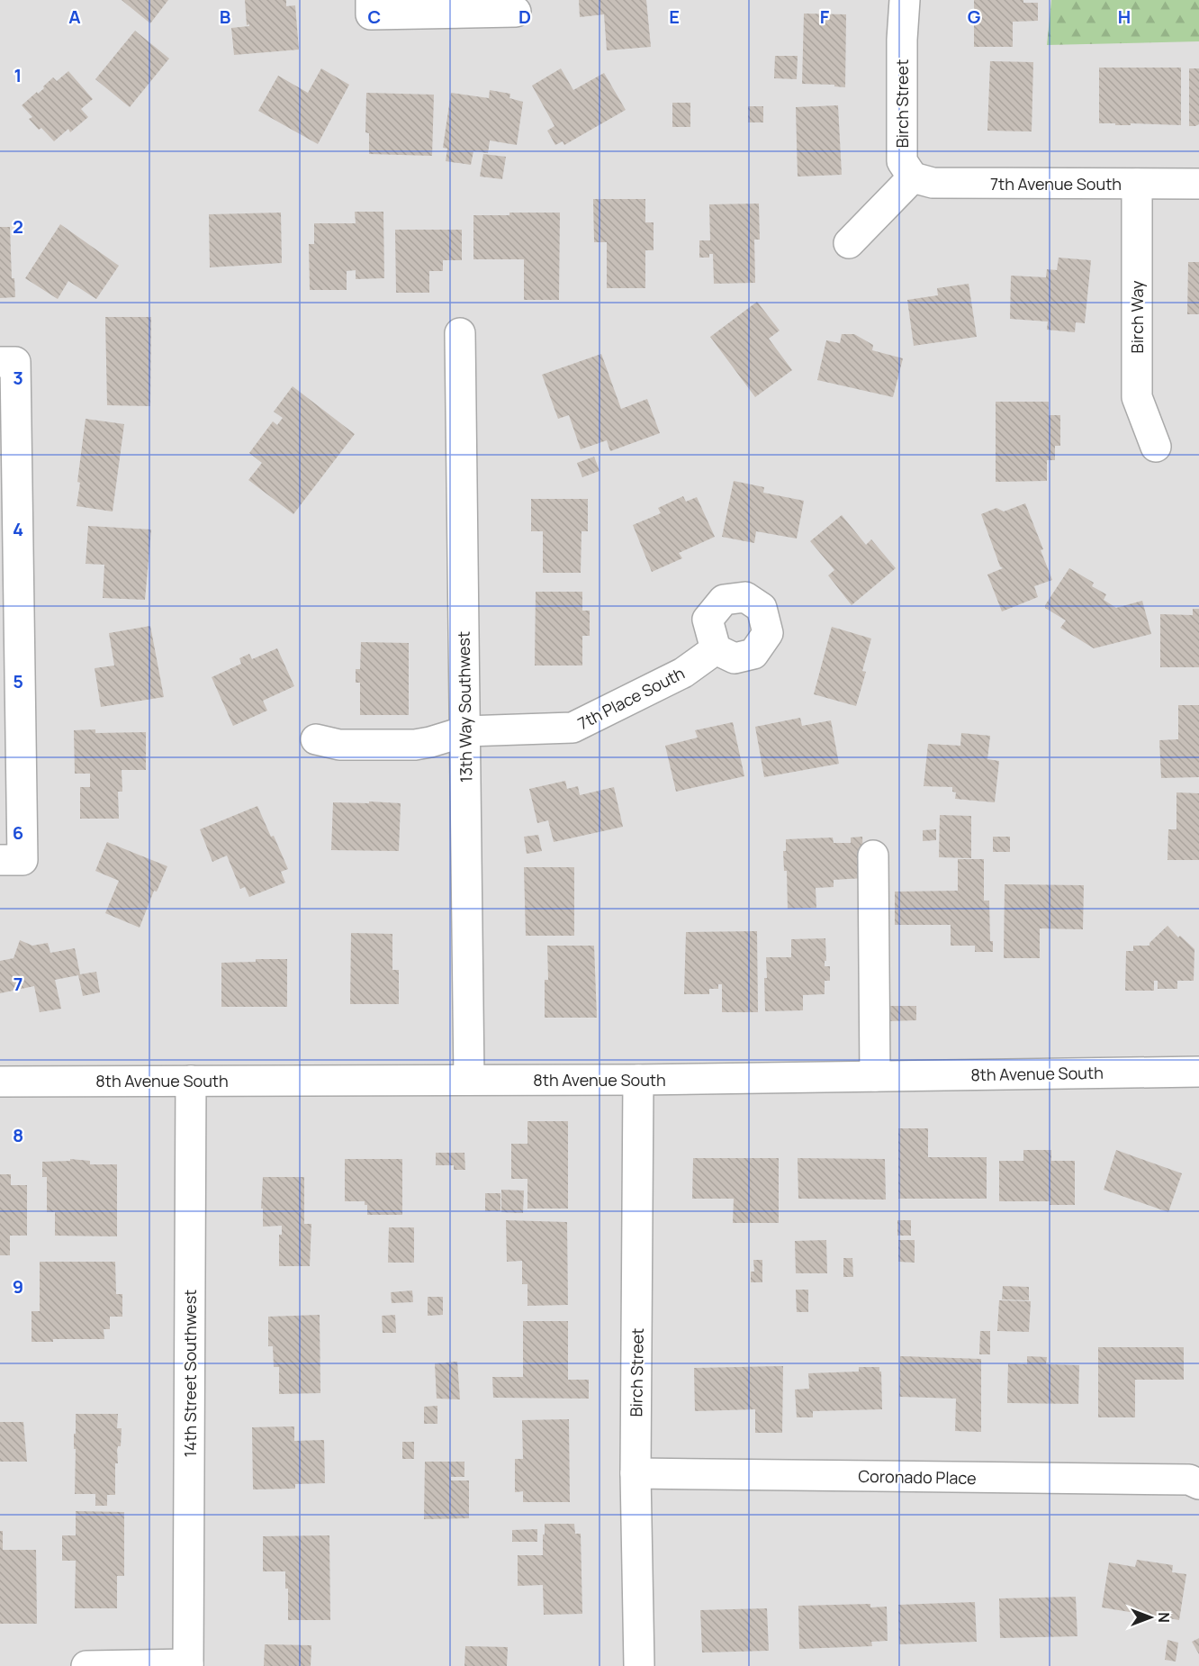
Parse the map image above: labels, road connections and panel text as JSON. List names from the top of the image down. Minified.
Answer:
{"streets":{"street":["Birch Street","7th Avenue South","Birch Way","7th Place South","13th Way Southwest","8th Avenue South","14th Street Southwest","Coronado Place"]},"crossings":[["Birch Street","7th Avenue South"],["Birch Street","8th Avenue South"],["Birch Street","Coronado Place"],["7th Avenue South","Birch Way"],["7th Place South","13th Way Southwest"],["13th Way Southwest","8th Avenue South"],["8th Avenue South","14th Street Southwest"]],"north":"right","grid":{"columns":["A","B","C","D","E","F","G","H"],"rows":["1","2","3","4","5","6","7","8","9"]}}
